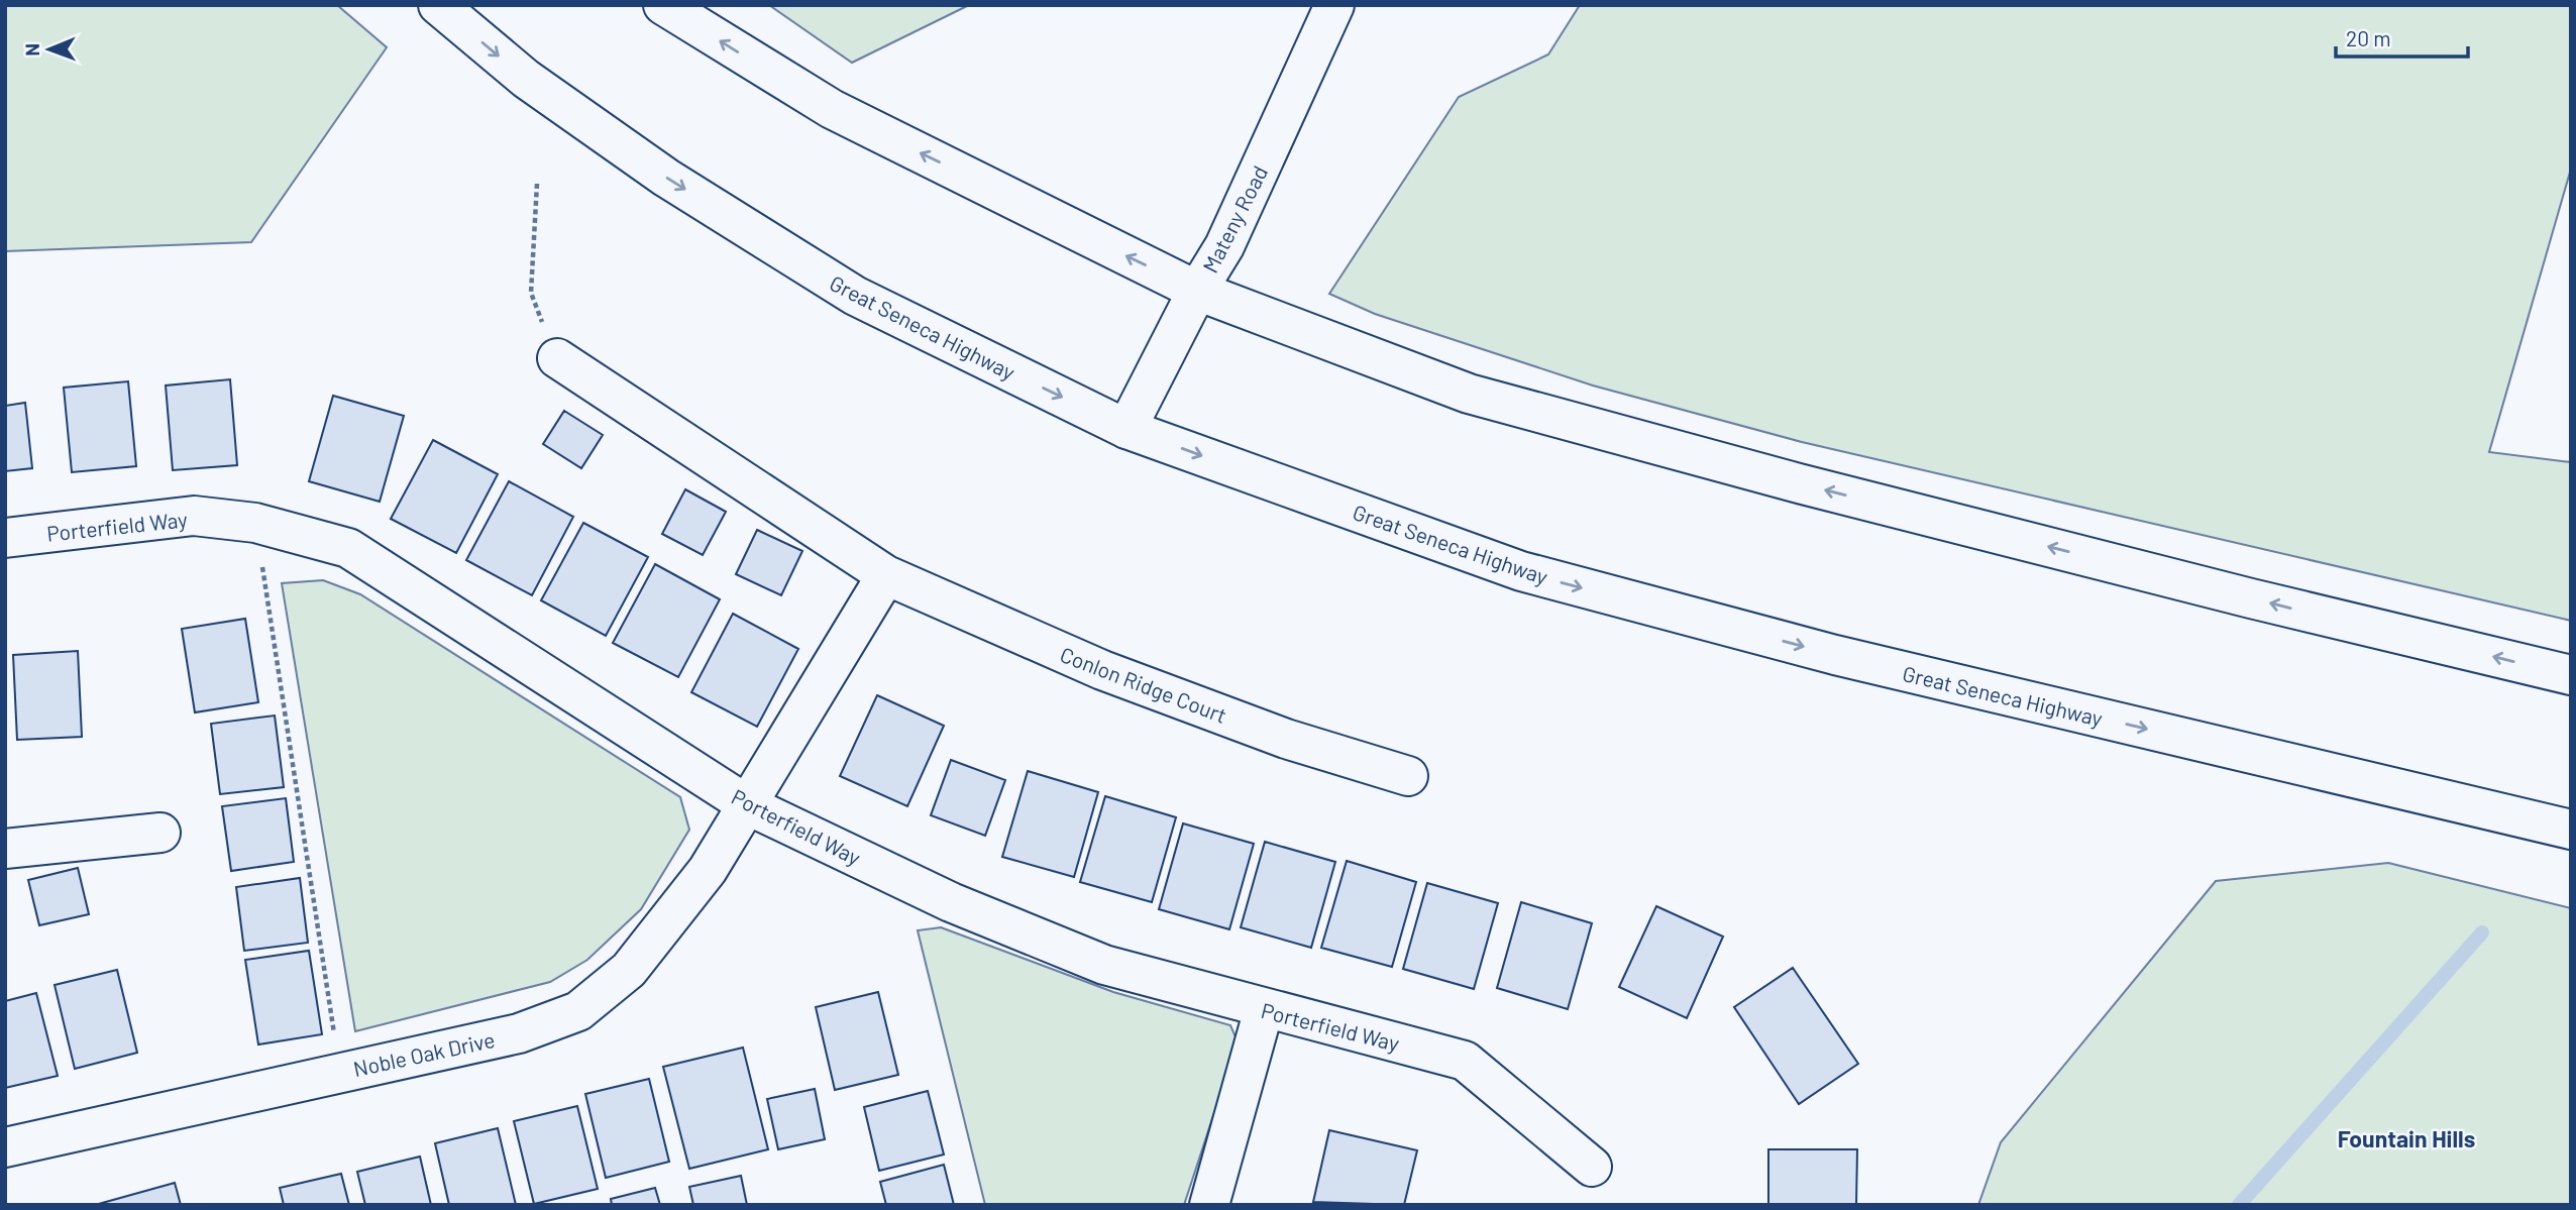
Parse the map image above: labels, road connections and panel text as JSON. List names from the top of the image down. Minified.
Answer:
{"streets":{"street":["Mateny Road","Great Seneca Highway","Porterfield Way","Conlon Ridge Court","Noble Oak Drive"]},"crossings":[["Mateny Road","Great Seneca Highway"],["Porterfield Way","Noble Oak Drive"]],"districts":["Fountain Hills"],"scale_bar":"20 m","north":"left"}
